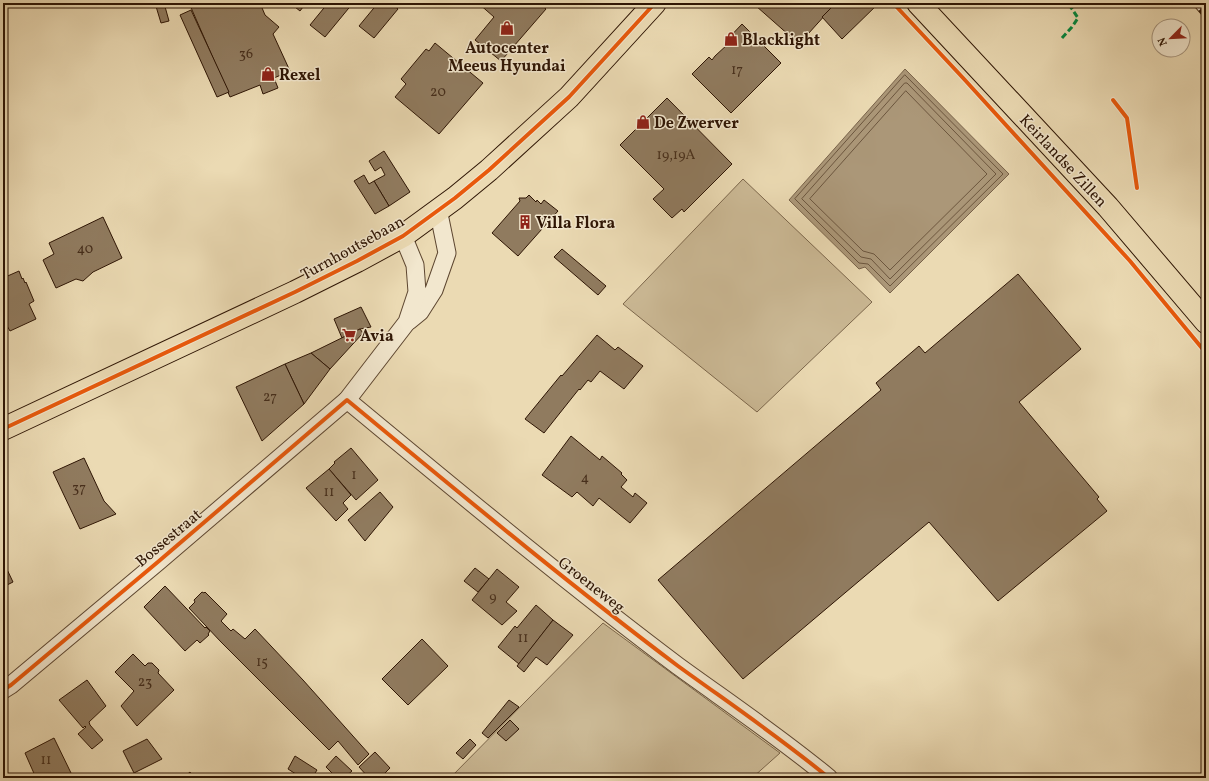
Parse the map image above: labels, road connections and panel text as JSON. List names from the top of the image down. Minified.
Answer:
{"streets":{"main road":["Keirlandse Zillen","Turnhoutsebaan"],"street":["Bossestraat","Groeneweg"]},"crossings":[["Turnhoutsebaan","Bossestraat"],["Bossestraat","Groeneweg"]],"places":{"shop":["Autocenter Meeus Hyundai","Blacklight","Rexel","De Zwerver"],"building":["Villa Flora"],"supermarket":["Avia"]},"house_numbers":["36","17","20","19,19A","40","27","1","4","37","11","9","11","15","23","11"],"north":"bottom left"}
